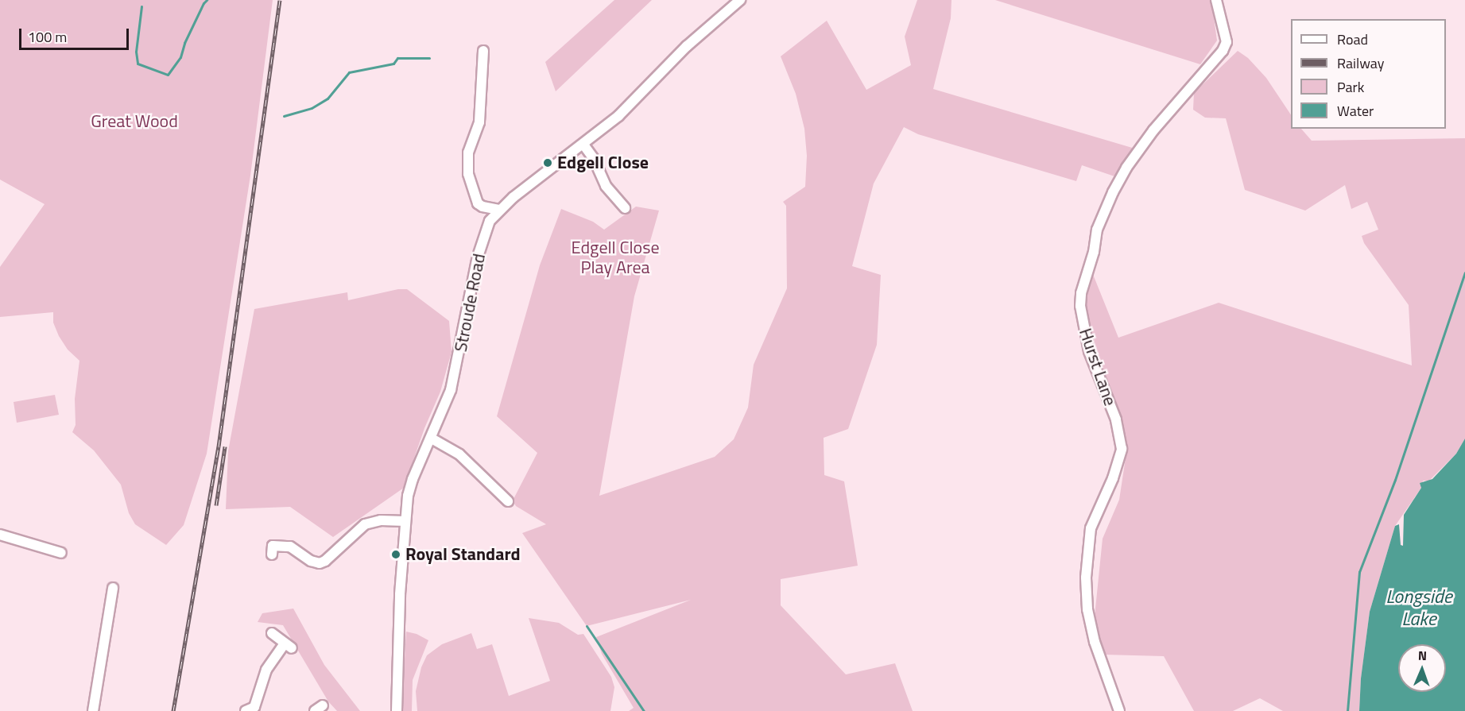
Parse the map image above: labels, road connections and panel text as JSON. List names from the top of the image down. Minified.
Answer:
{"streets":{"street":["Stroude Road","Hurst Lane"]},"water":["Longside Lake"],"parks":["Great Wood","Edgell Close Play Area"],"places":["Edgell Close","Royal Standard"],"legend":["Road","Railway","Park","Water"],"scale_bar":"100 m","north":"top"}
